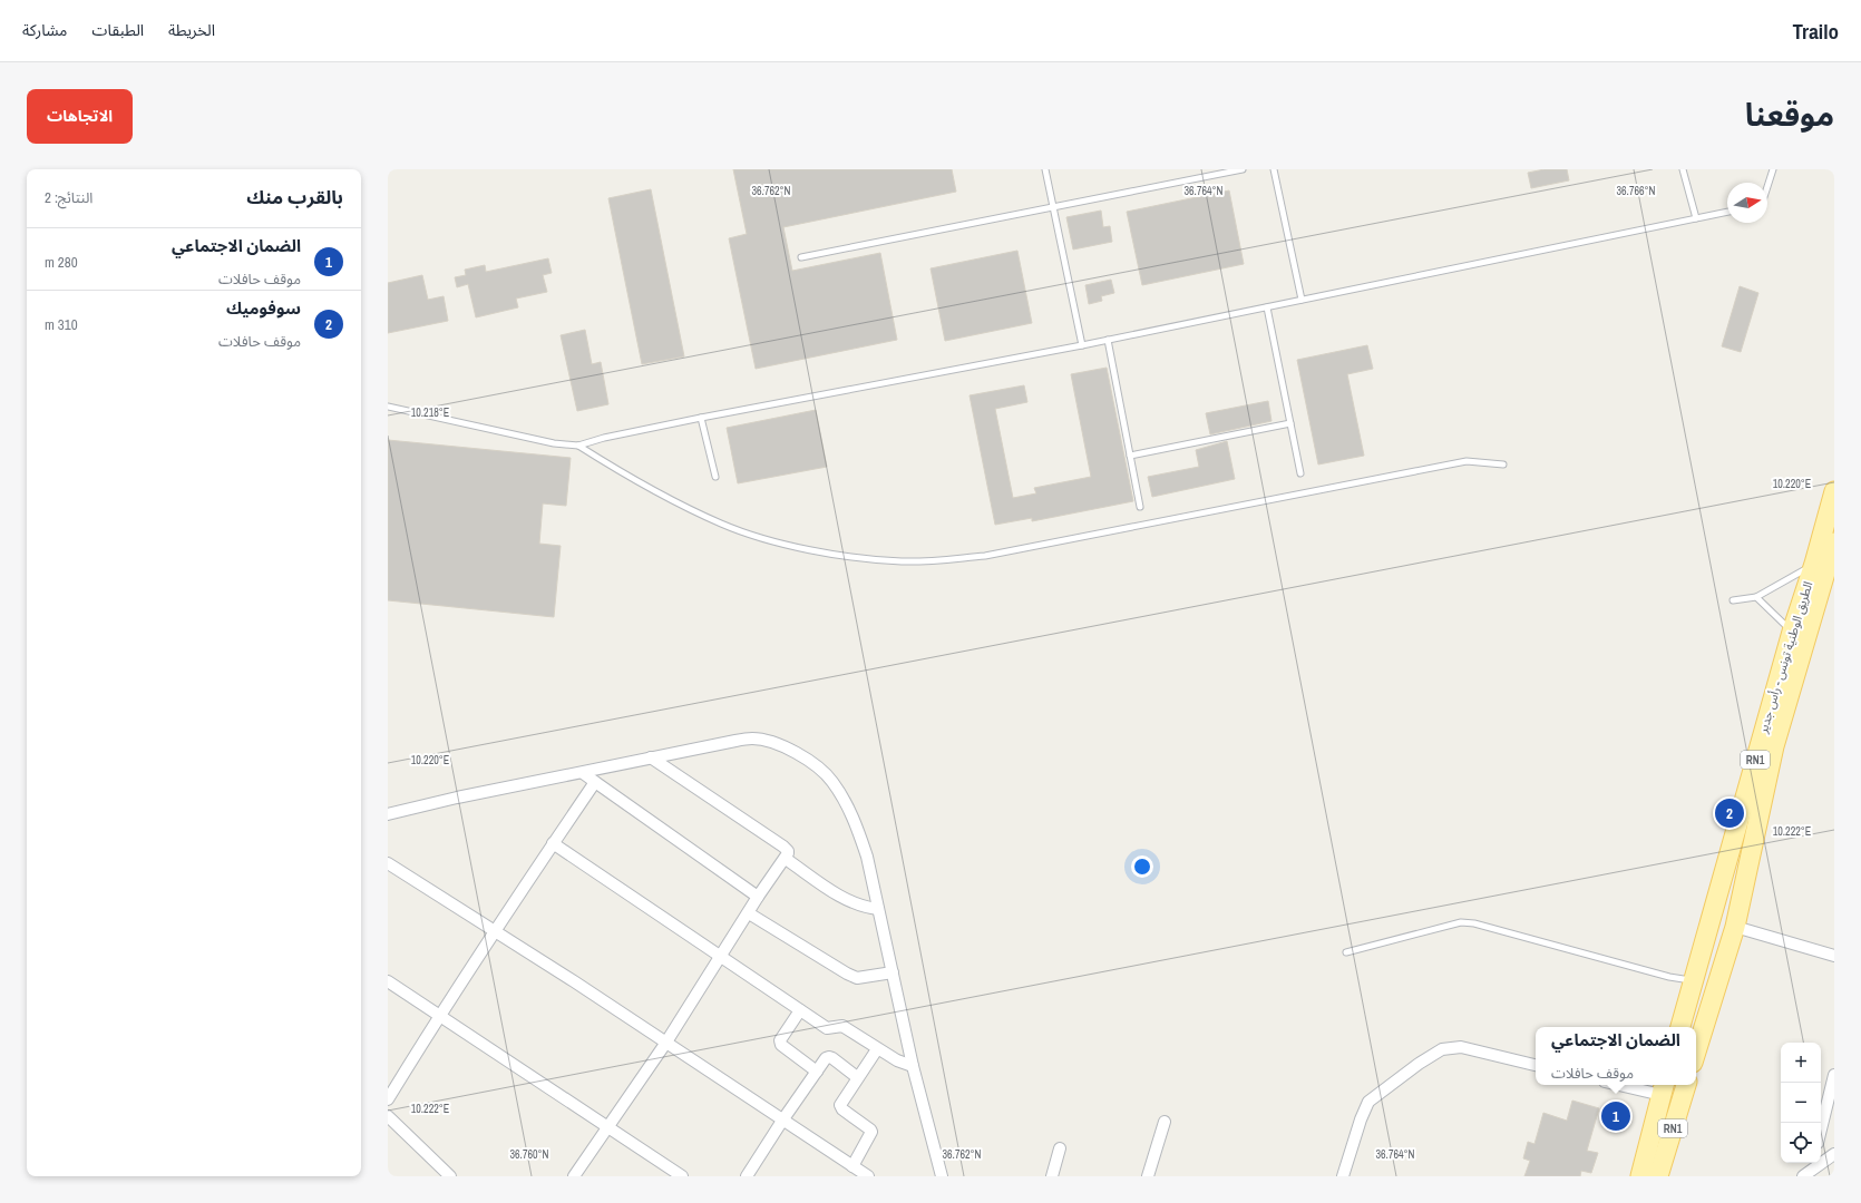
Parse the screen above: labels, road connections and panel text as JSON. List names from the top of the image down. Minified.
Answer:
{"streets":{"main road":["الطريق الوطنية تونس - رأس جدير","RN1"]},"north":"right","page":{"header":"Trailo","nav":["الخريطة","الطبقات","مشاركة"],"title":"موقعنا","buttons":"الاتجاهات","heading":["بالقرب منك","النتائج: 2"],"list":[{"mark":"1","name":"الضمان الاجتماعي","note":"موقف حافلات","value":"280 m"},{"mark":"2","name":"سوفوميك","note":"موقف حافلات","value":"310 m"}],"pins":["2","1"],"popup":["الضمان الاجتماعي","موقف حافلات"],"map_buttons":["+","−"]},"coordinates":["36.762°N","36.764°N","36.766°N","10.218°E","10.220°E","10.222°E","36.760°N"]}
